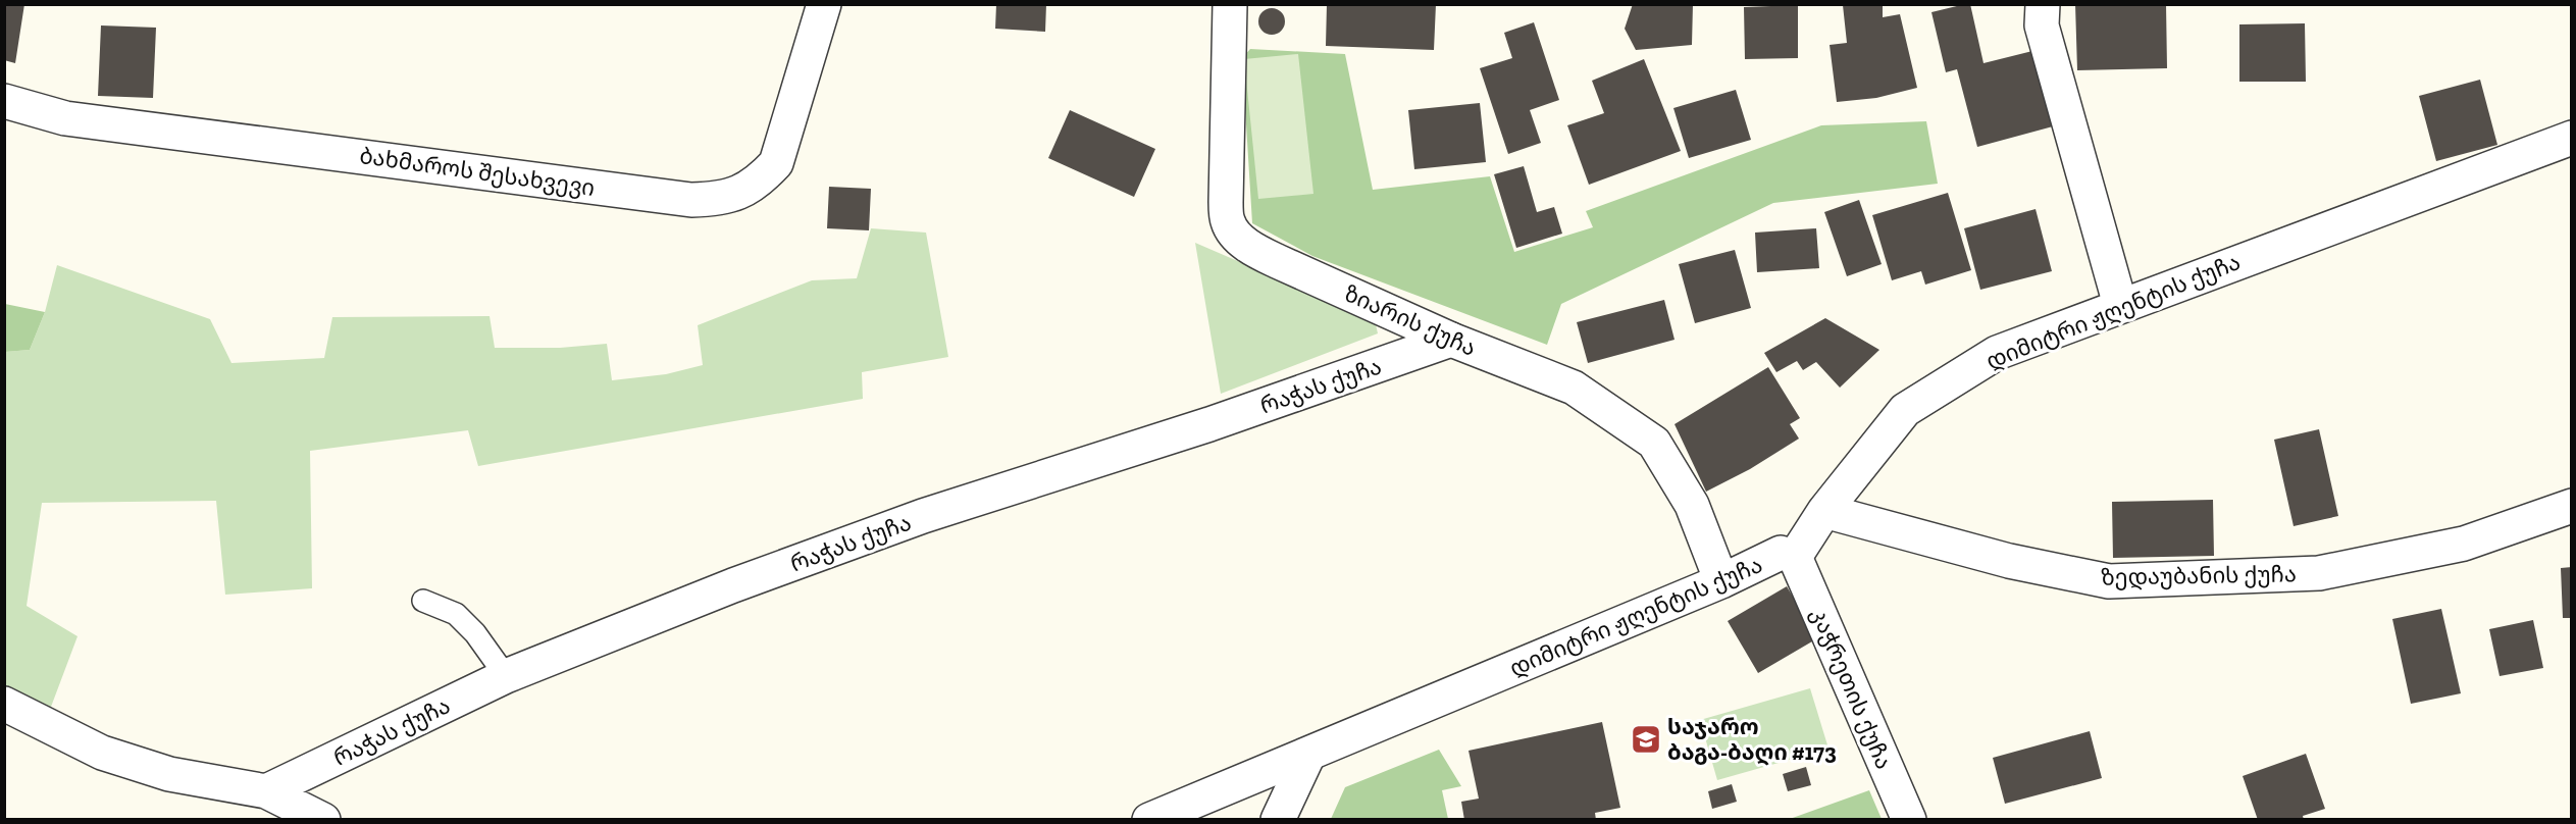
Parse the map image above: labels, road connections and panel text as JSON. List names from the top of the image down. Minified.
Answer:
{"streets":{"street":["ბახმაროს შესახვევი","დიმიტრი ჟღენტის ქუჩა","ზიარის ქუჩა","რაჭას ქუჩა","ზედაუბანის ქუჩა","კაჭრეთის ქუჩა"]},"crossings":[["დიმიტრი ჟღენტის ქუჩა","ზიარის ქუჩა"],["დიმიტრი ჟღენტის ქუჩა","ზედაუბანის ქუჩა"],["დიმიტრი ჟღენტის ქუჩა","კაჭრეთის ქუჩა"],["ზიარის ქუჩა","რაჭას ქუჩა"]],"places":{"school or university":["საჯარო ბაგა-ბაღი #173"]}}
